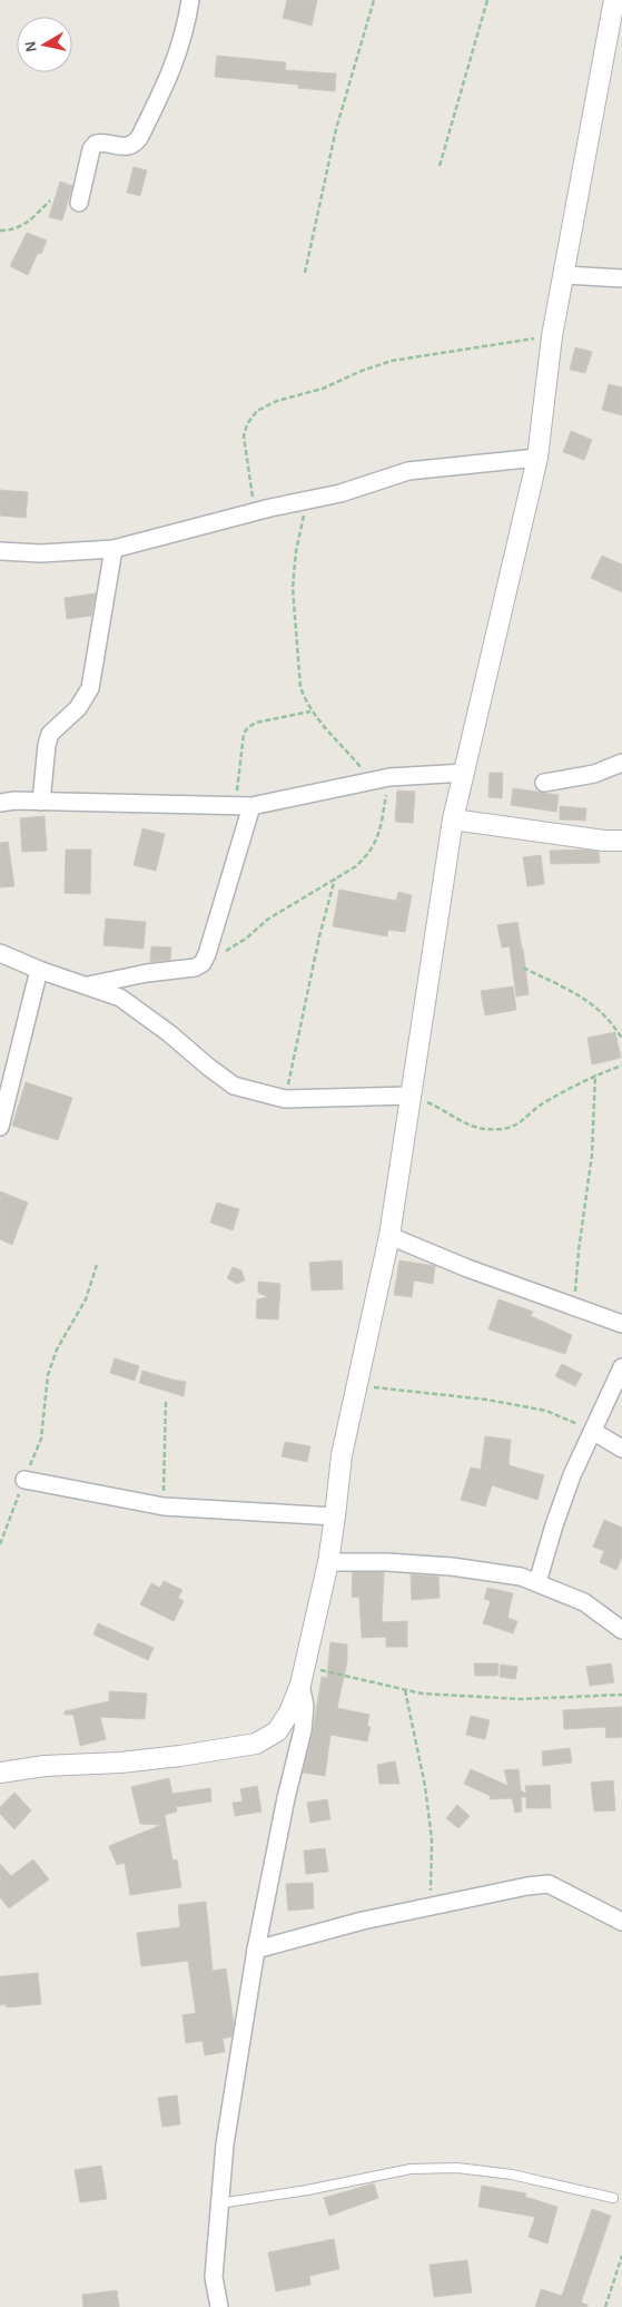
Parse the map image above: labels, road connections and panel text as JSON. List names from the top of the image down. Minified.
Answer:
{"north":"left"}
